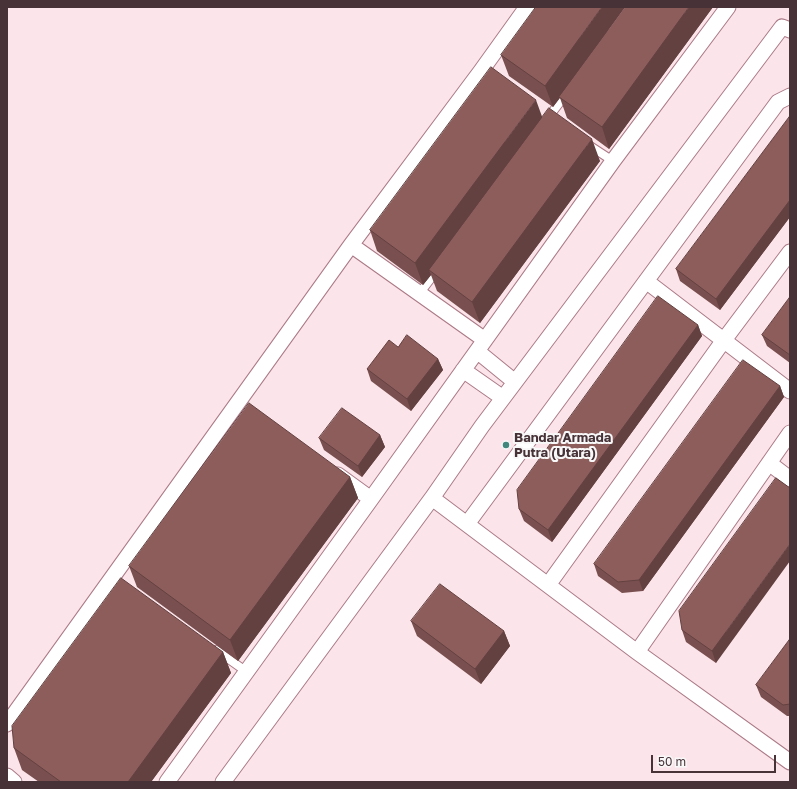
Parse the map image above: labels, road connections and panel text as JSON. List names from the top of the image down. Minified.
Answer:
{"places":["Bandar Armada Putra (Utara)"],"scale_bar":"50 m"}
